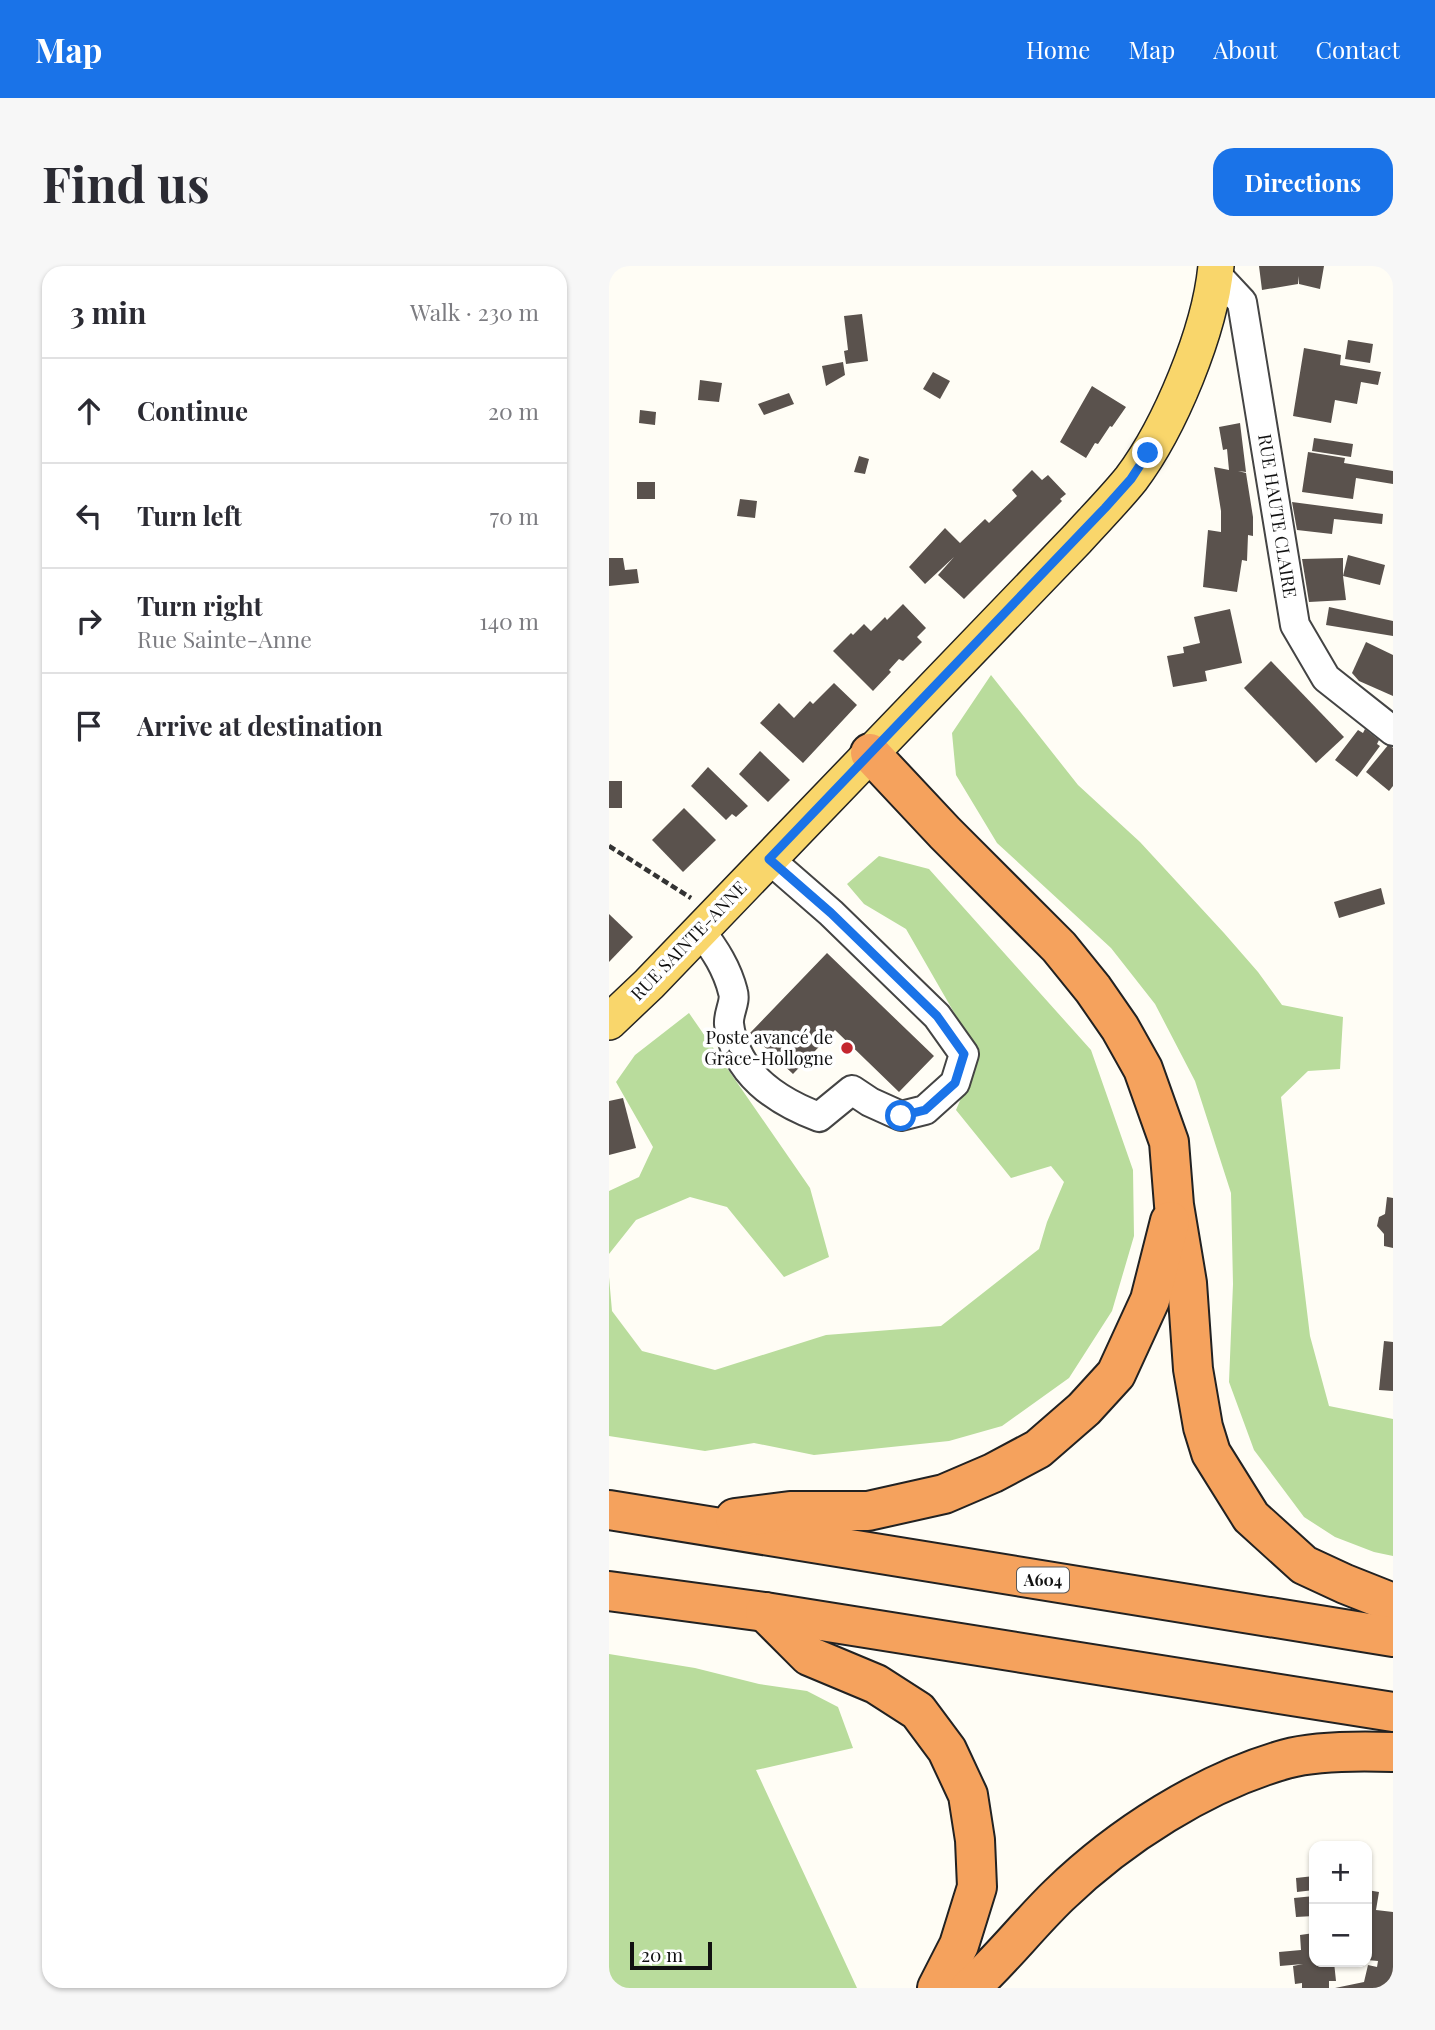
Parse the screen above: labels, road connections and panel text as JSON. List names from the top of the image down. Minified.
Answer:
{"streets":{"highway":["A604"],"main road":["RUE SAINTE-ANNE"],"street":["RUE HAUTE CLAIRE"]},"crossings":[["RUE HAUTE CLAIRE","RUE SAINTE-ANNE"]],"places":["Poste avancé de Grâce-Hollogne"],"scale_bar":"20 m","page":{"header":"Map","nav":["Home","Map","About","Contact"],"buttons":"Directions","title":"Find us","heading":["3 min","Walk · 230 m"],"list":[["Continue","20 m"],["Turn left","70 m"],["Turn right","Rue Sainte-Anne","140 m"],"Arrive at destination"],"map_buttons":["+","−"],"scale":"20 m"}}
